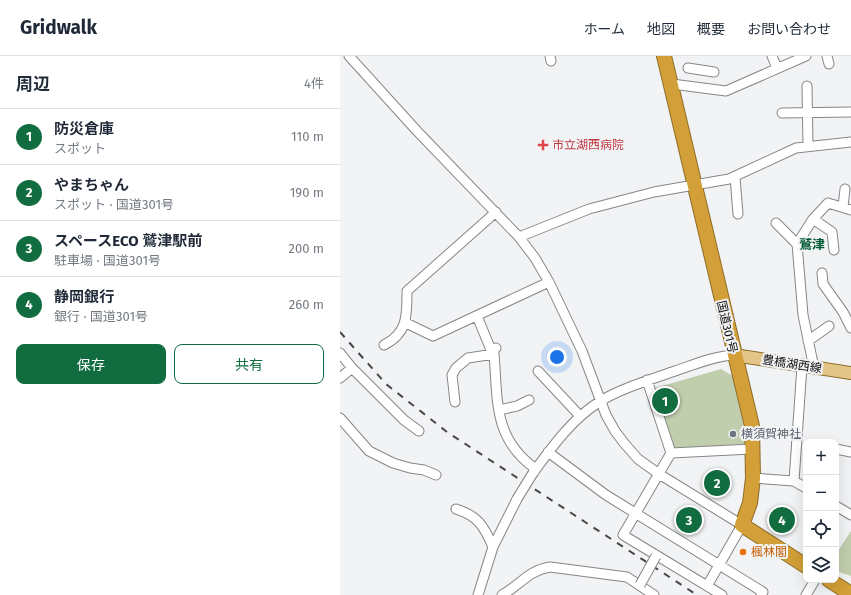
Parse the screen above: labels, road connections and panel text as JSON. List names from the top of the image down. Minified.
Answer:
{"streets":{"highway":["国道301号"],"main road":["豊橋湖西線"]},"crossings":[["国道301号","豊橋湖西線"]],"districts":["鷲津"],"places":{"health":["市立湖西病院"],"other":["横須賀神社","楓林閣"]},"page":{"header":"Gridwalk","nav":["ホーム","地図","概要","お問い合わせ"],"heading":["周辺","4件"],"list":[{"mark":"1","name":"防災倉庫","note":"スポット","value":"110 m"},{"mark":"2","name":"やまちゃん","note":"スポット · 国道301号","value":"190 m"},{"mark":"3","name":"スペースECO 鷲津駅前","note":"駐車場 · 国道301号","value":"200 m"},{"mark":"4","name":"静岡銀行","note":"銀行 · 国道301号","value":"260 m"}],"buttons":["保存","共有"],"pins":["1","2","3","4"],"map_buttons":["+","−"]}}
